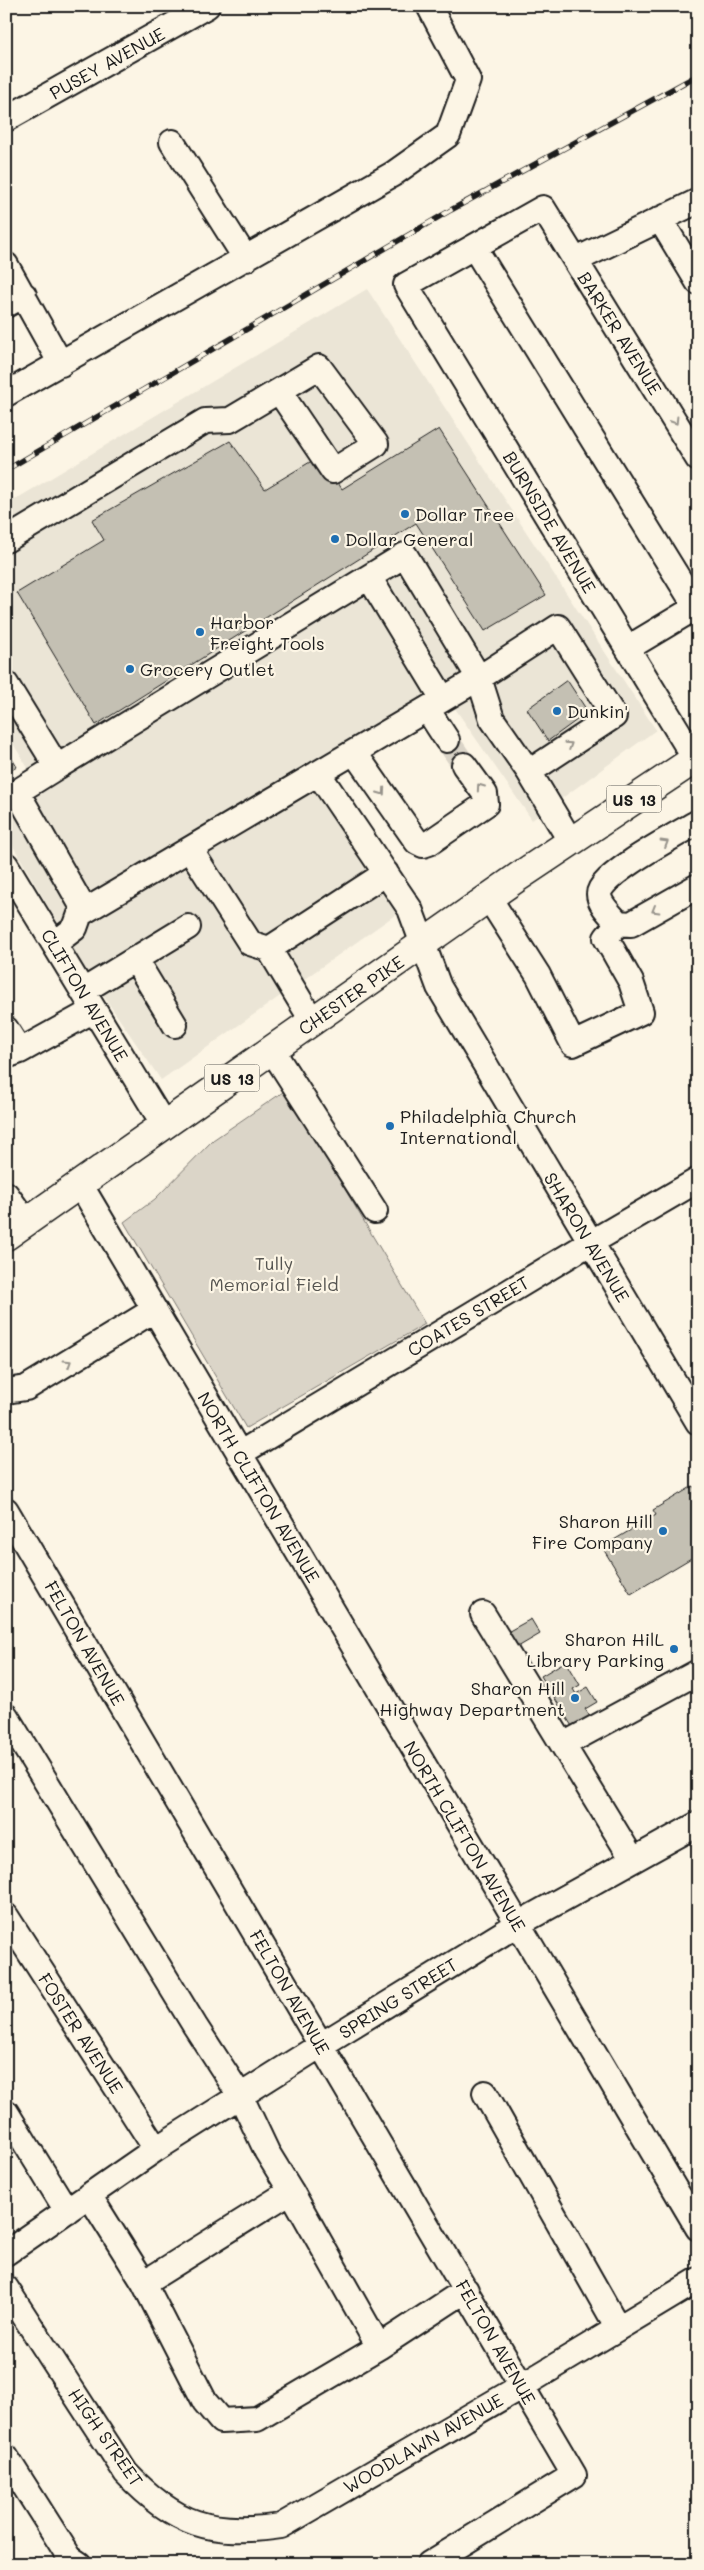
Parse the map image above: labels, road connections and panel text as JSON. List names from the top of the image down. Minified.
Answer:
{"streets":{"main road":["US 13","CHESTER PIKE"],"street":["PUSEY AVENUE","BARKER AVENUE","BURNSIDE AVENUE","CLIFTON AVENUE","SHARON AVENUE","COATES STREET","NORTH CLIFTON AVENUE","FELTON AVENUE","SPRING STREET","FOSTER AVENUE","HIGH STREET","WOODLAWN AVENUE"]},"crossings":[["BARKER AVENUE","BURNSIDE AVENUE"],["BURNSIDE AVENUE","CHESTER PIKE"],["CLIFTON AVENUE","CHESTER PIKE"],["CHESTER PIKE","SHARON AVENUE"],["CHESTER PIKE","NORTH CLIFTON AVENUE"],["SHARON AVENUE","COATES STREET"],["COATES STREET","NORTH CLIFTON AVENUE"],["NORTH CLIFTON AVENUE","SPRING STREET"],["FELTON AVENUE","SPRING STREET"],["FELTON AVENUE","WOODLAWN AVENUE"],["SPRING STREET","FOSTER AVENUE"],["HIGH STREET","WOODLAWN AVENUE"]],"parks":["Tully Memorial Field"],"places":["Dollar Tree","Dollar General","Harbor Freight Tools","Grocery Outlet","Dunkin'","Philadelphia Church International","Sharon Hill Fire Company","Sharon HilL Library Parking","Sharon Hill Highway Department"]}
